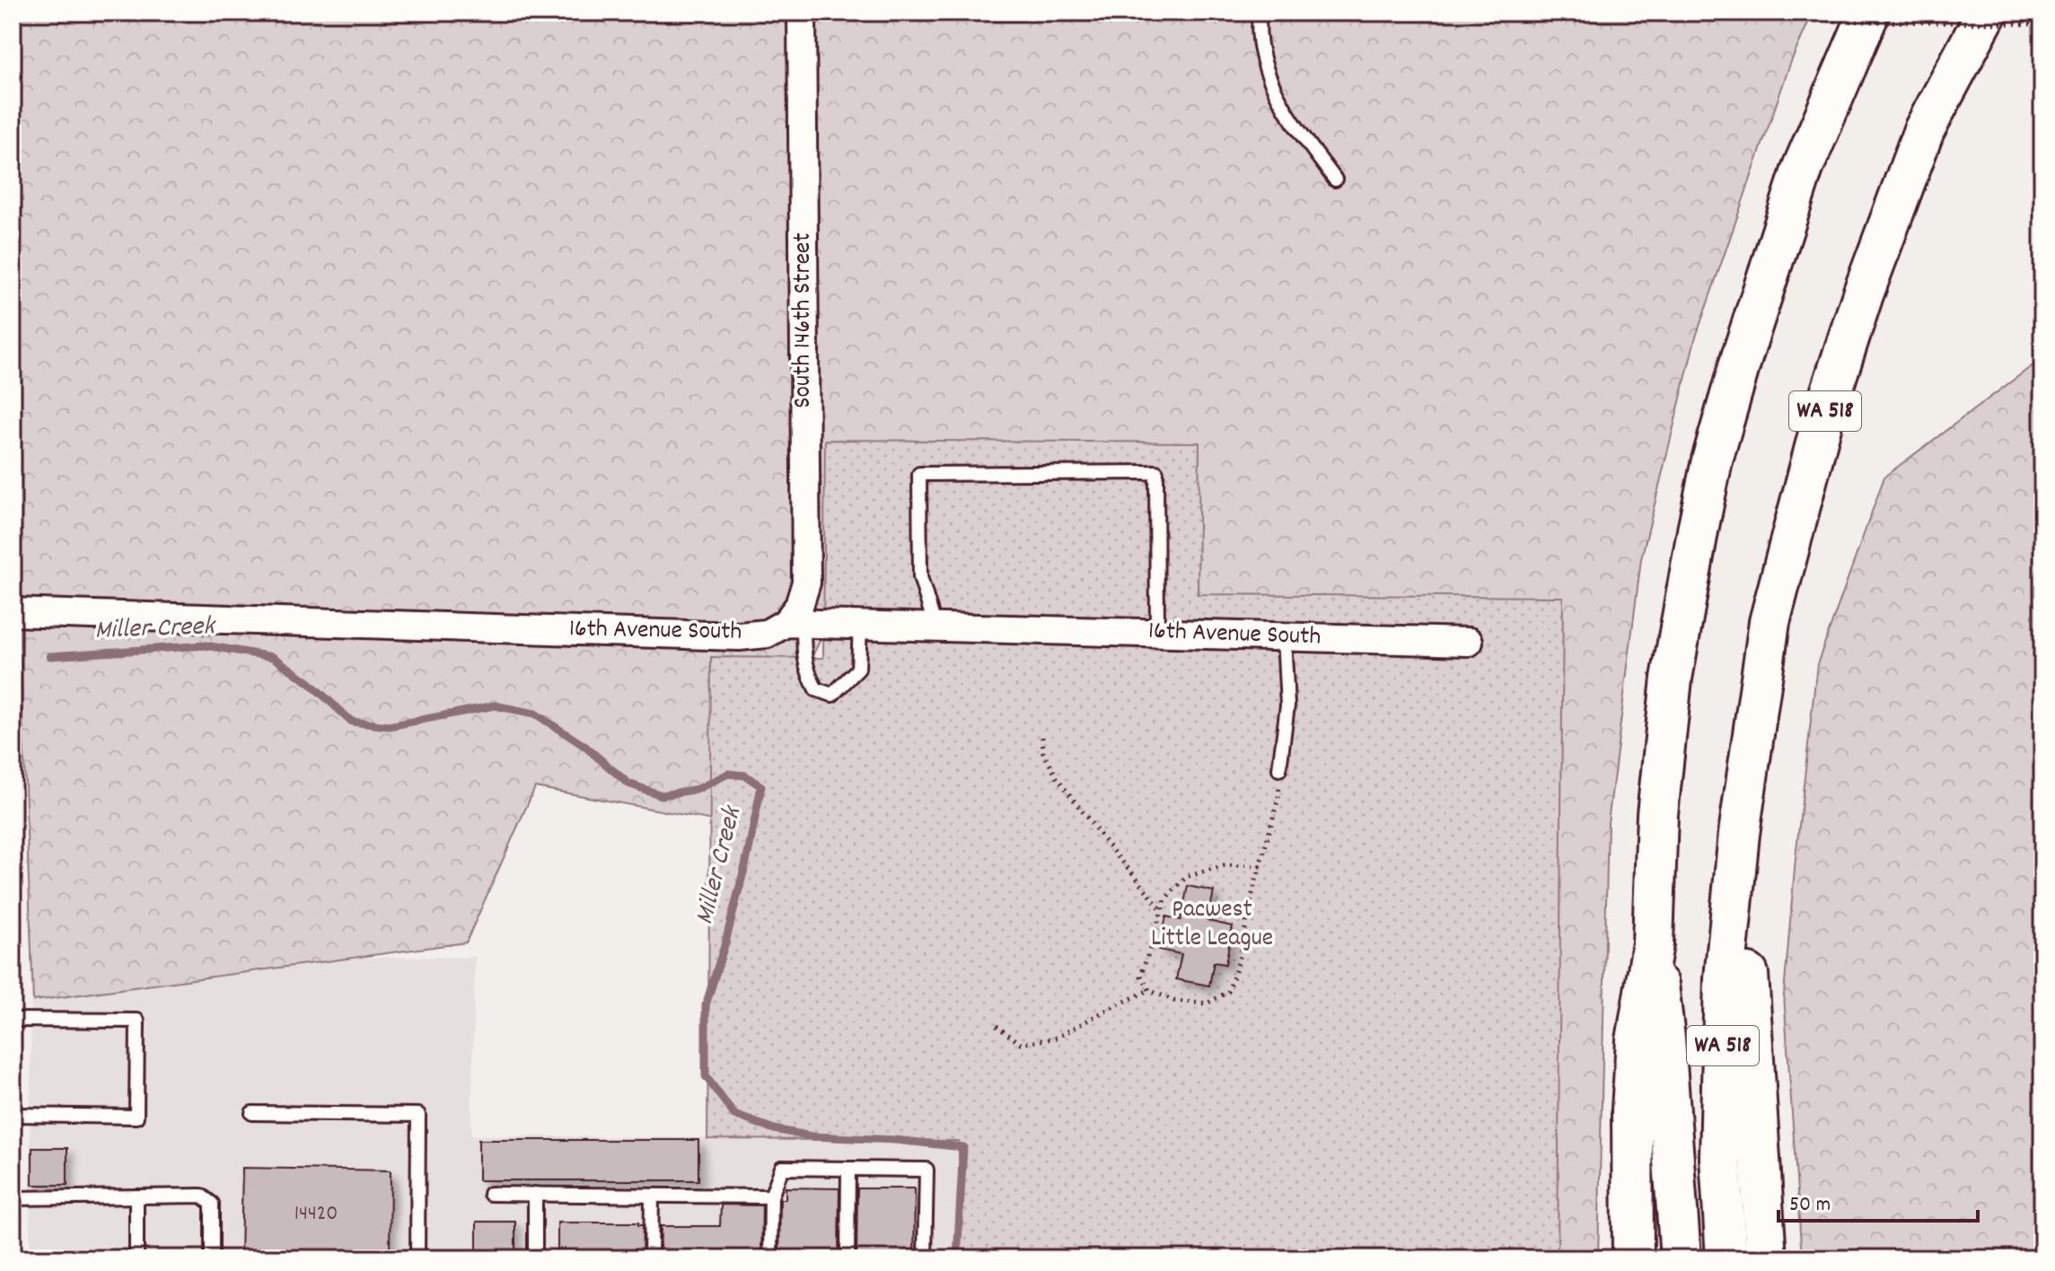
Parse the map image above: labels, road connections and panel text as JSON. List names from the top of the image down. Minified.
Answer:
{"streets":{"highway":["WA 518"],"street":["South 146th Street","16th Avenue South"]},"crossings":[["South 146th Street","16th Avenue South"]],"water":["Miller Creek"],"parks":["Pacwest Little League"],"house_numbers":["14420"],"scale_bar":"50 m"}
